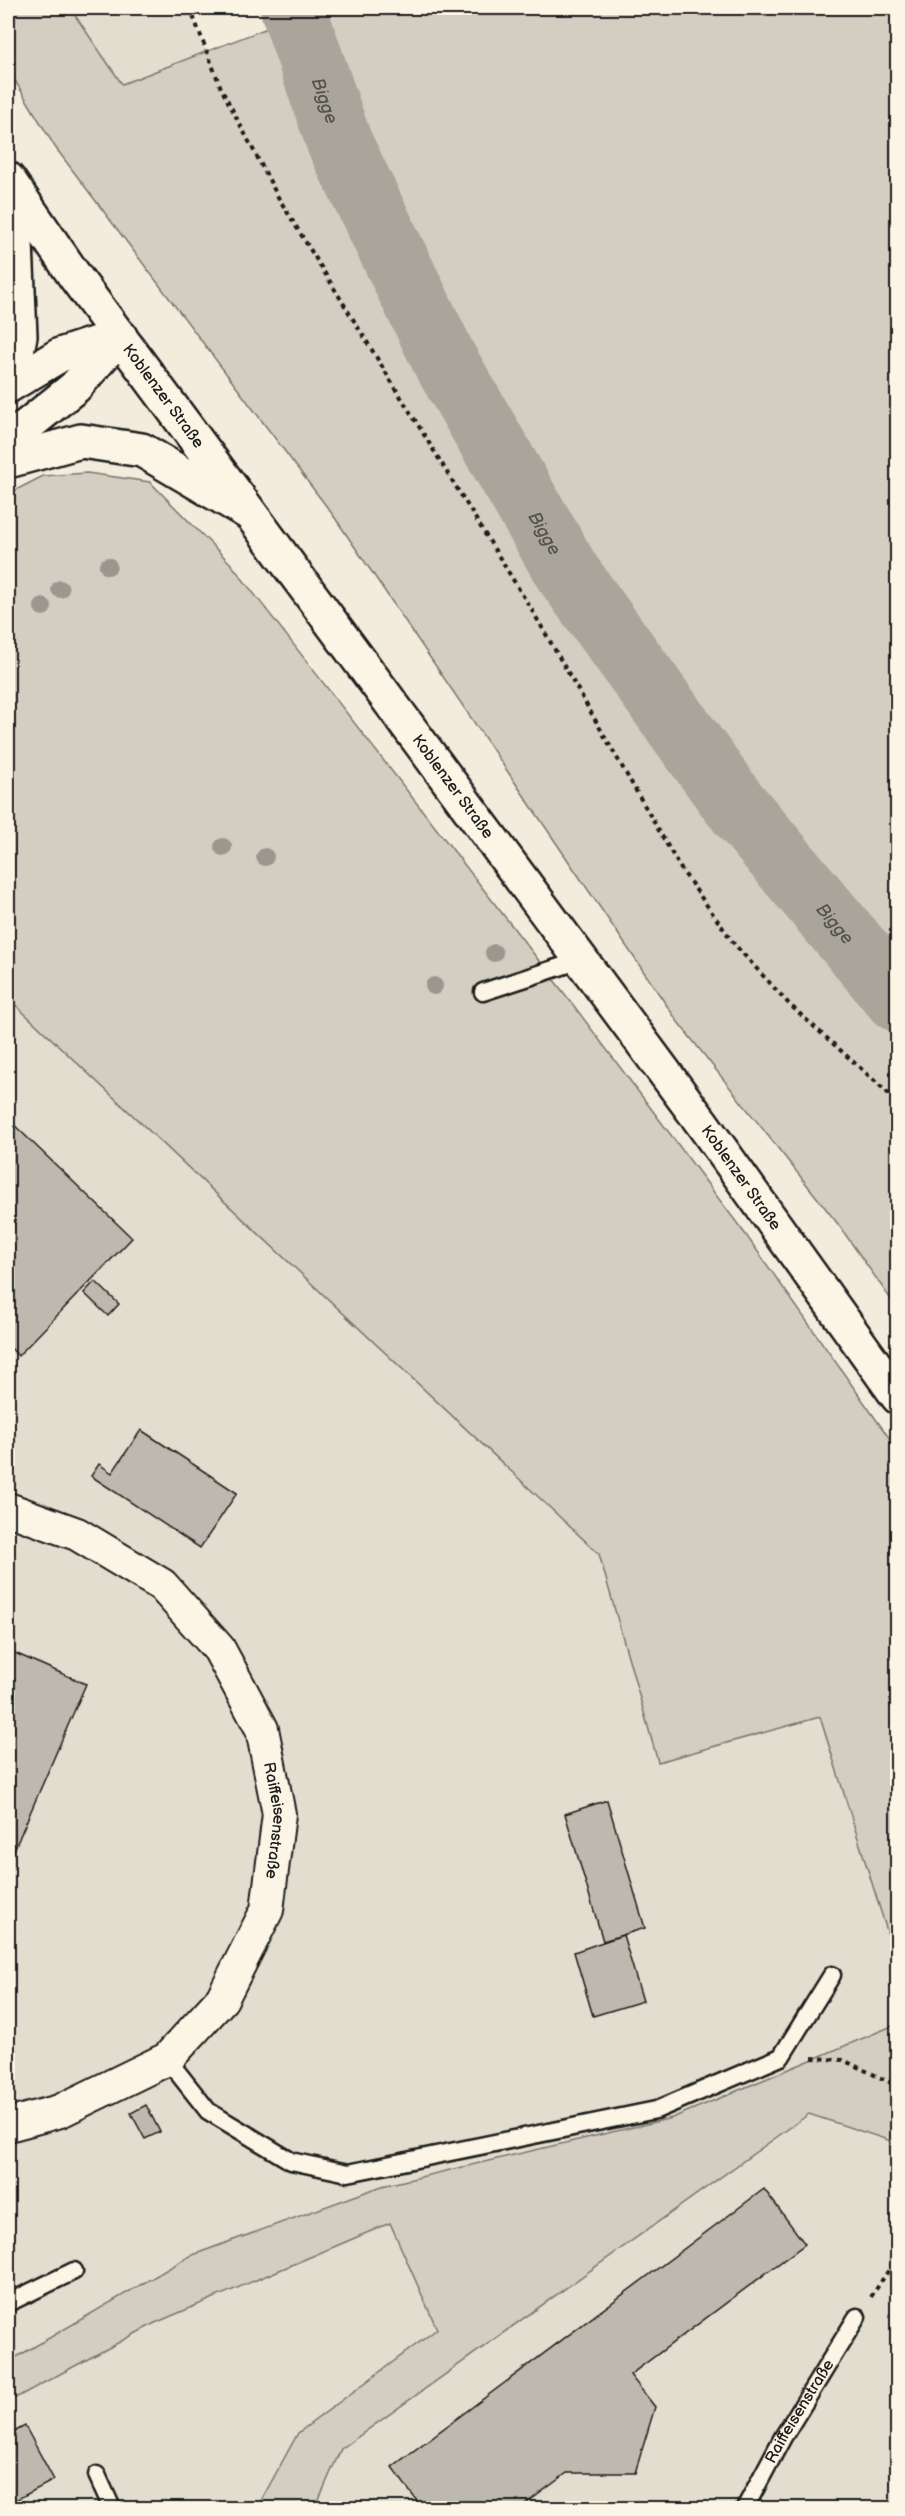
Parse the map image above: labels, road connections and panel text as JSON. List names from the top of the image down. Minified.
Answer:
{"streets":{"main road":["Koblenzer Straße"],"street":["Raiffeisenstraße"]},"water":["Bigge"]}
